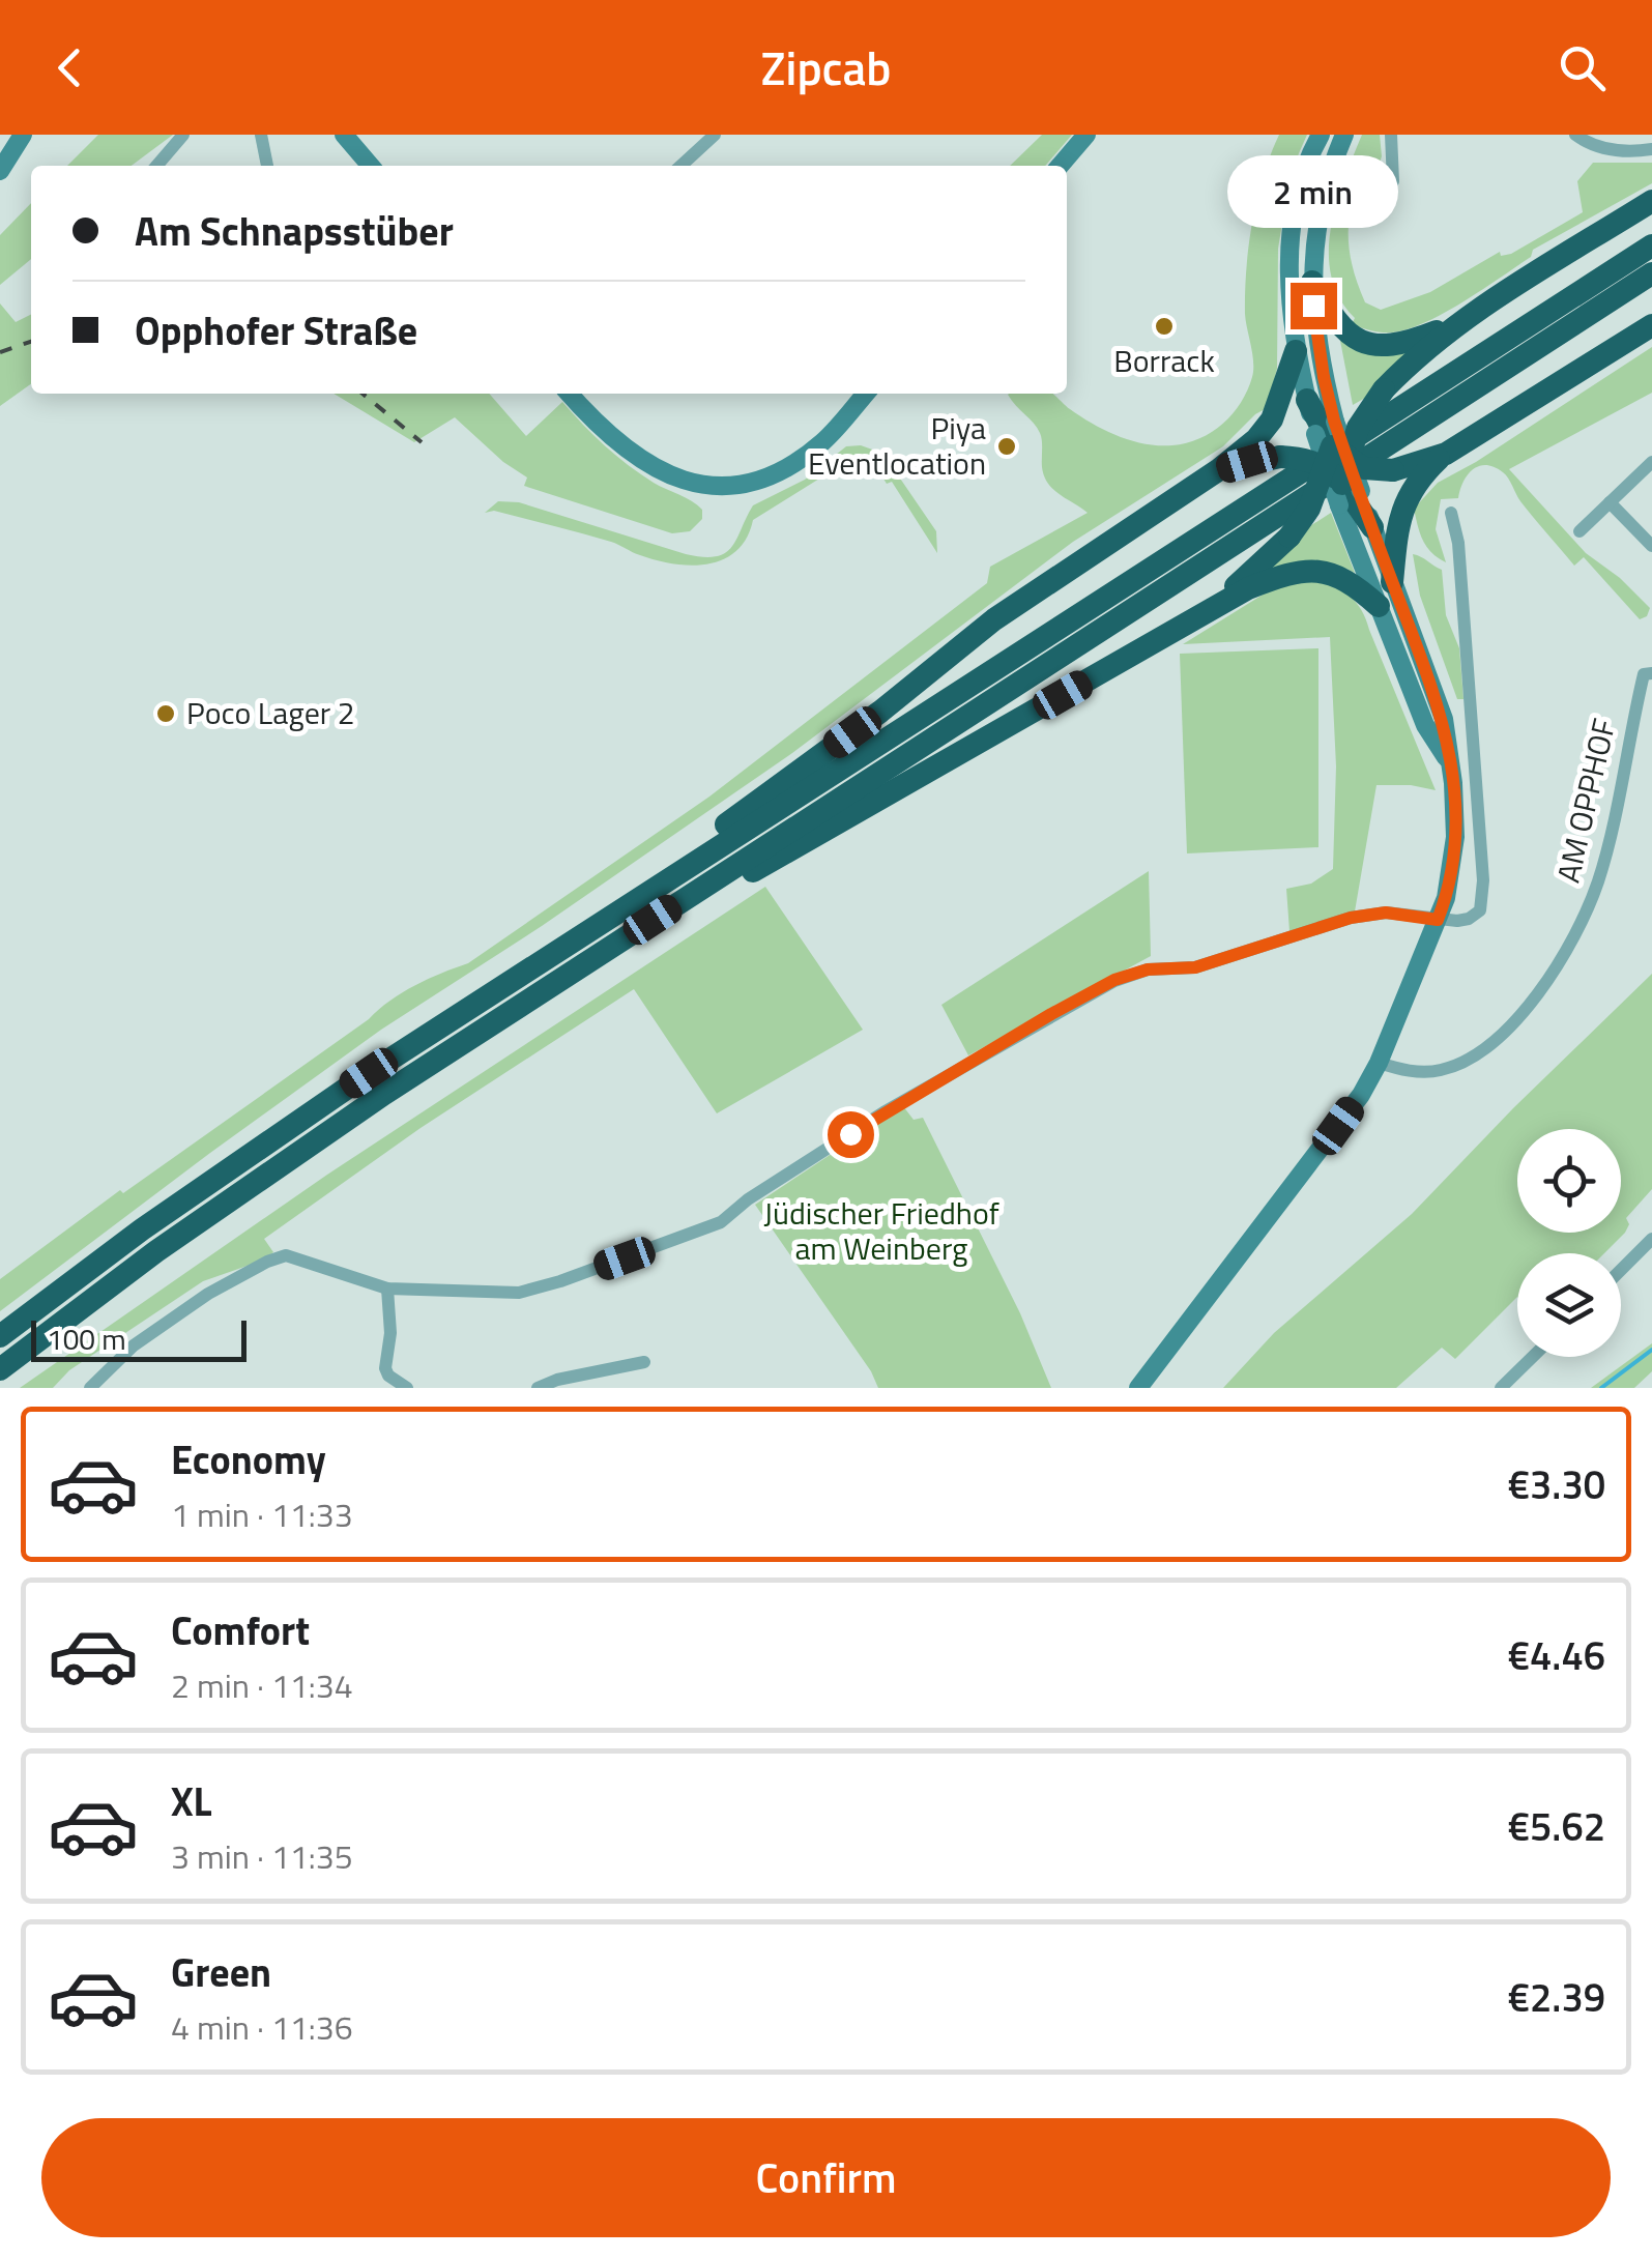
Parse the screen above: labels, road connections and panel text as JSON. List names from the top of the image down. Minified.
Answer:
{"streets":{"street":["AM OPPHOF"]},"parks":["Jüdischer Friedhof am Weinberg"],"places":["Borrack","Piya Eventlocation","Poco Lager 2"],"scale_bar":"100 m","page":{"header":"Zipcab","bubble":"2 min","banner":["Am Schnapsstüber","Opphofer Straße"],"scale":"100 m","list":[{"name":"Economy","note":"1 min · 11:33","value":"€3.30"},{"name":"Comfort","note":"2 min · 11:34","value":"€4.46"},{"name":"XL","note":"3 min · 11:35","value":"€5.62"},{"name":"Green","note":"4 min · 11:36","value":"€2.39"}],"buttons":"Confirm"}}
